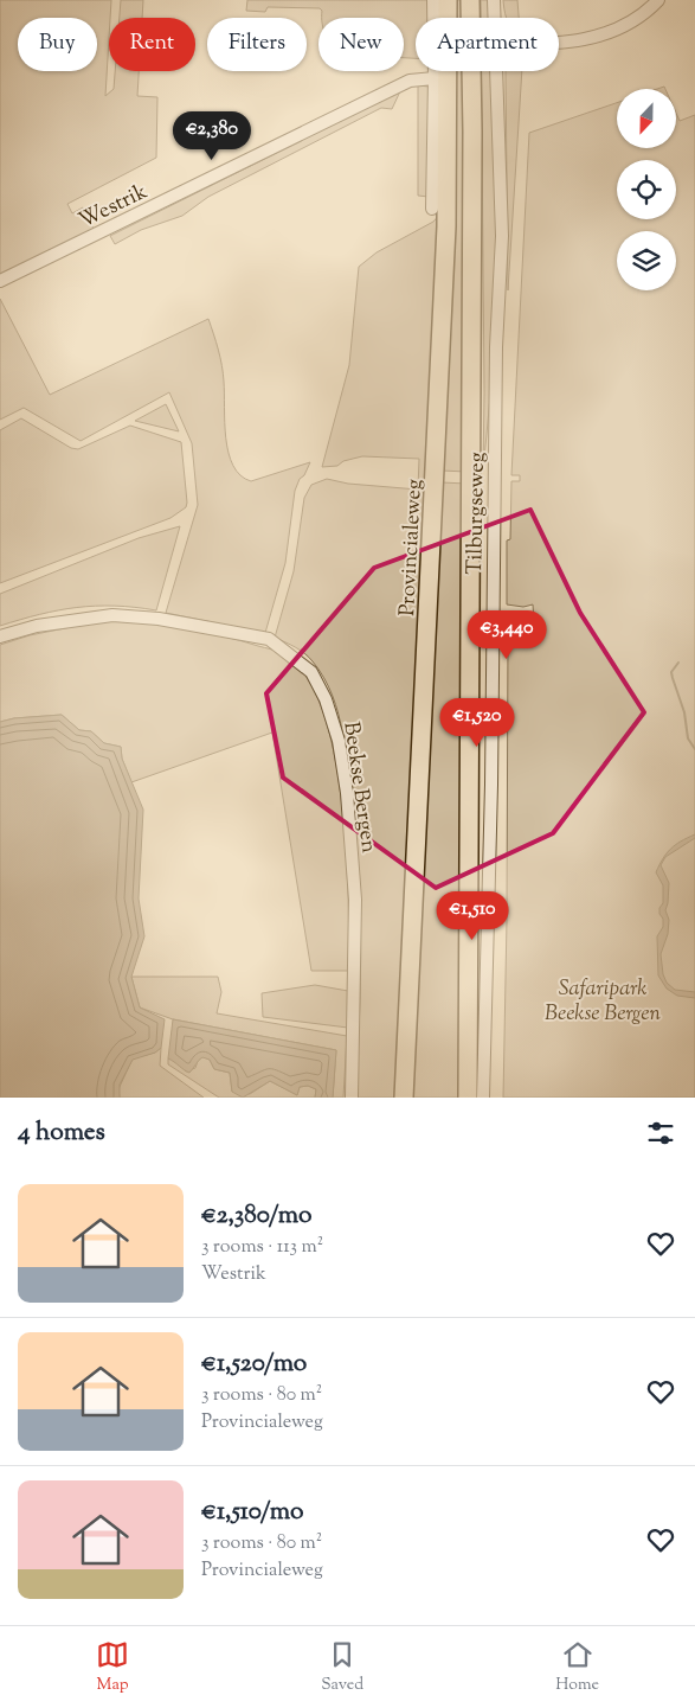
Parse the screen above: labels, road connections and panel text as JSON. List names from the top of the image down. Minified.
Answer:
{"streets":{"highway":["Provincialeweg"],"street":["Westrik","Tilburgseweg","Beekse Bergen"]},"parks":["Safaripark Beekse Bergen"],"north":"bottom","page":{"chip":["Buy","Rent","Filters","New","Apartment"],"price":["€2,380","€3,440","€1,520","€1,510"],"heading":"4 homes","list":[{"name":"€2,380/mo","note":"3 rooms · 113 m² · Westrik"},{"name":"€1,520/mo","note":"3 rooms · 80 m² · Provincialeweg"},{"name":"€1,510/mo","note":"3 rooms · 80 m² · Provincialeweg"}],"tabs":["Map","Saved","Home"]}}
